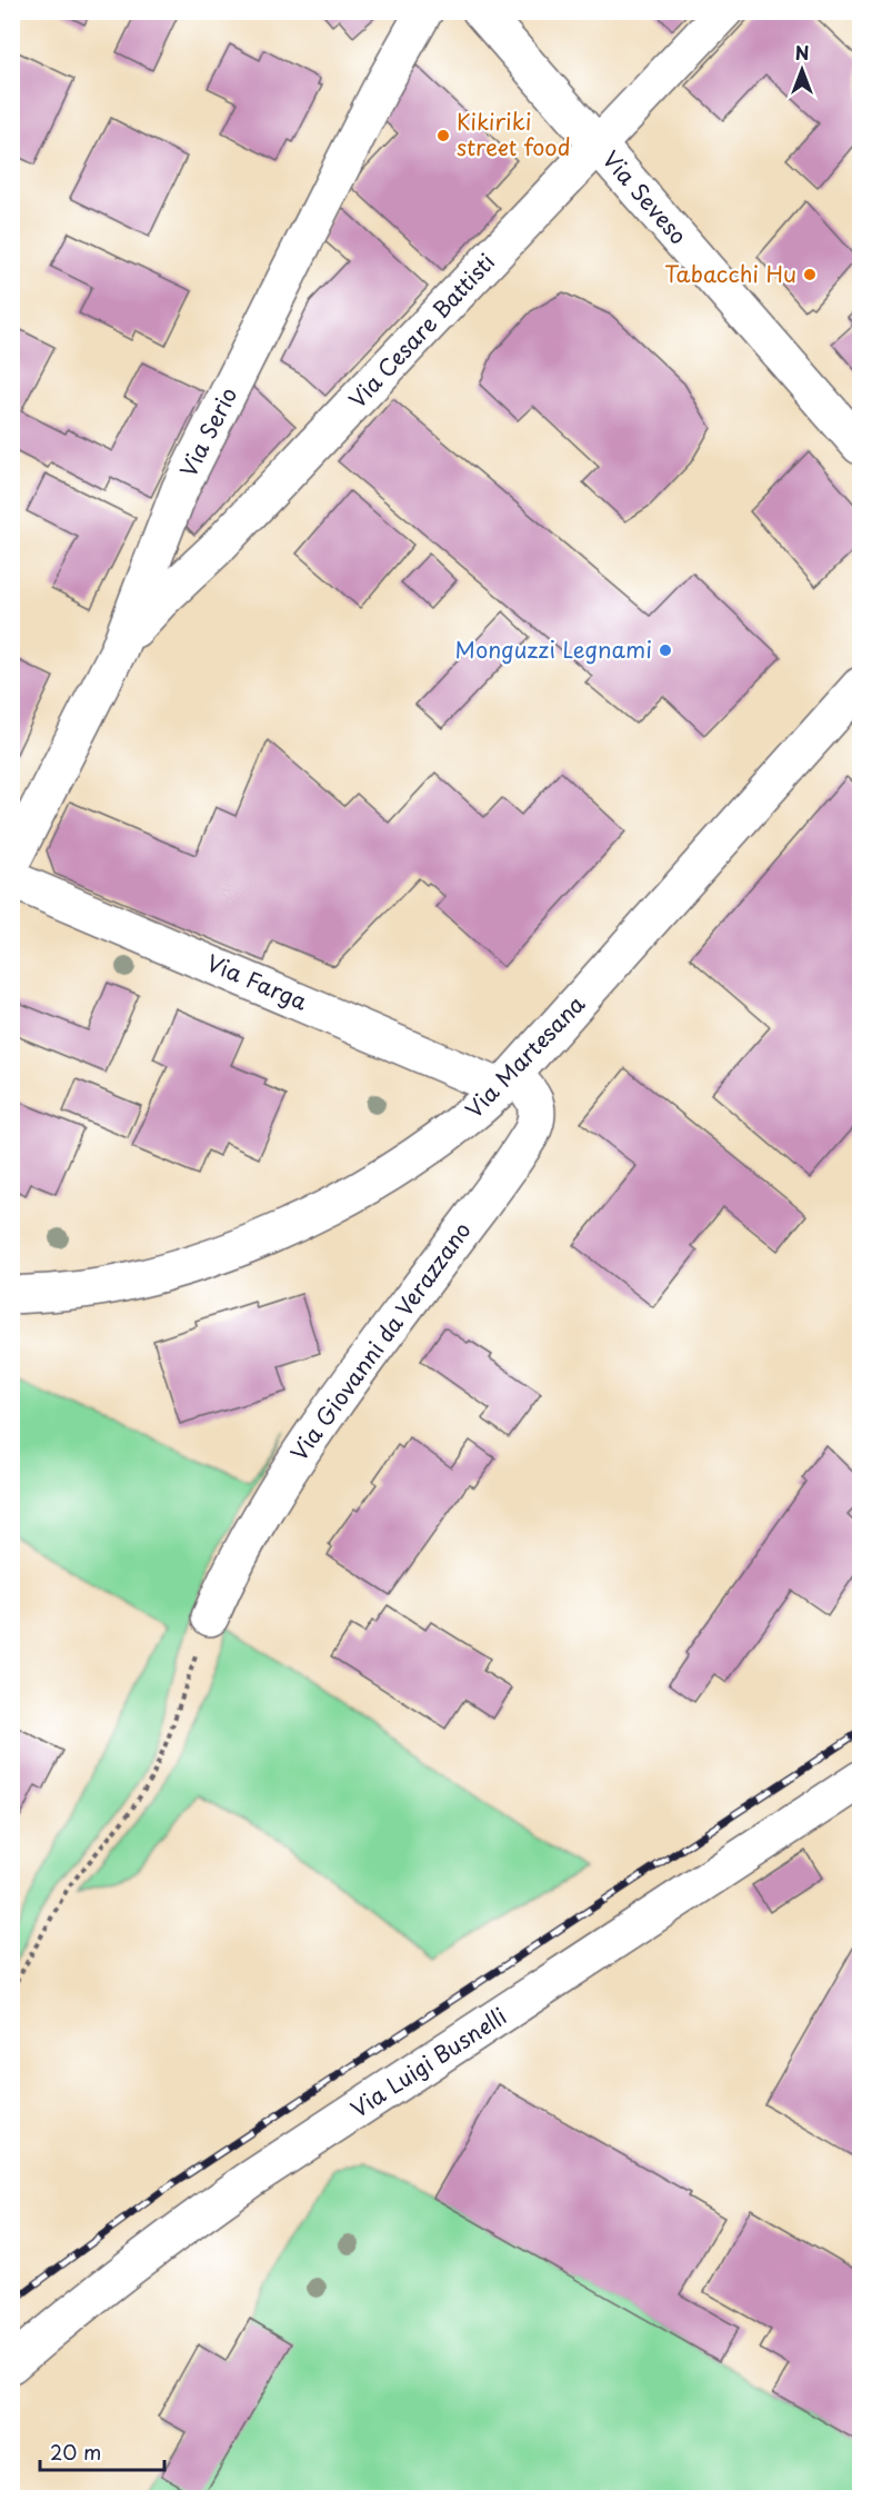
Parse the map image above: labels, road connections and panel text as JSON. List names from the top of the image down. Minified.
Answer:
{"streets":{"street":["Via Seveso","Via Cesare Battisti","Via Serio","Via Farga","Via Martesana","Via Giovanni da Verazzano","Via Luigi Busnelli"]},"crossings":[["Via Seveso","Via Cesare Battisti"],["Via Cesare Battisti","Via Serio"],["Via Farga","Via Martesana"],["Via Farga","Via Giovanni da Verazzano"],["Via Martesana","Via Giovanni da Verazzano"]],"places":["Kikiriki street food","Tabacchi Hu","Monguzzi Legnami"],"scale_bar":"20 m","north":"top"}
